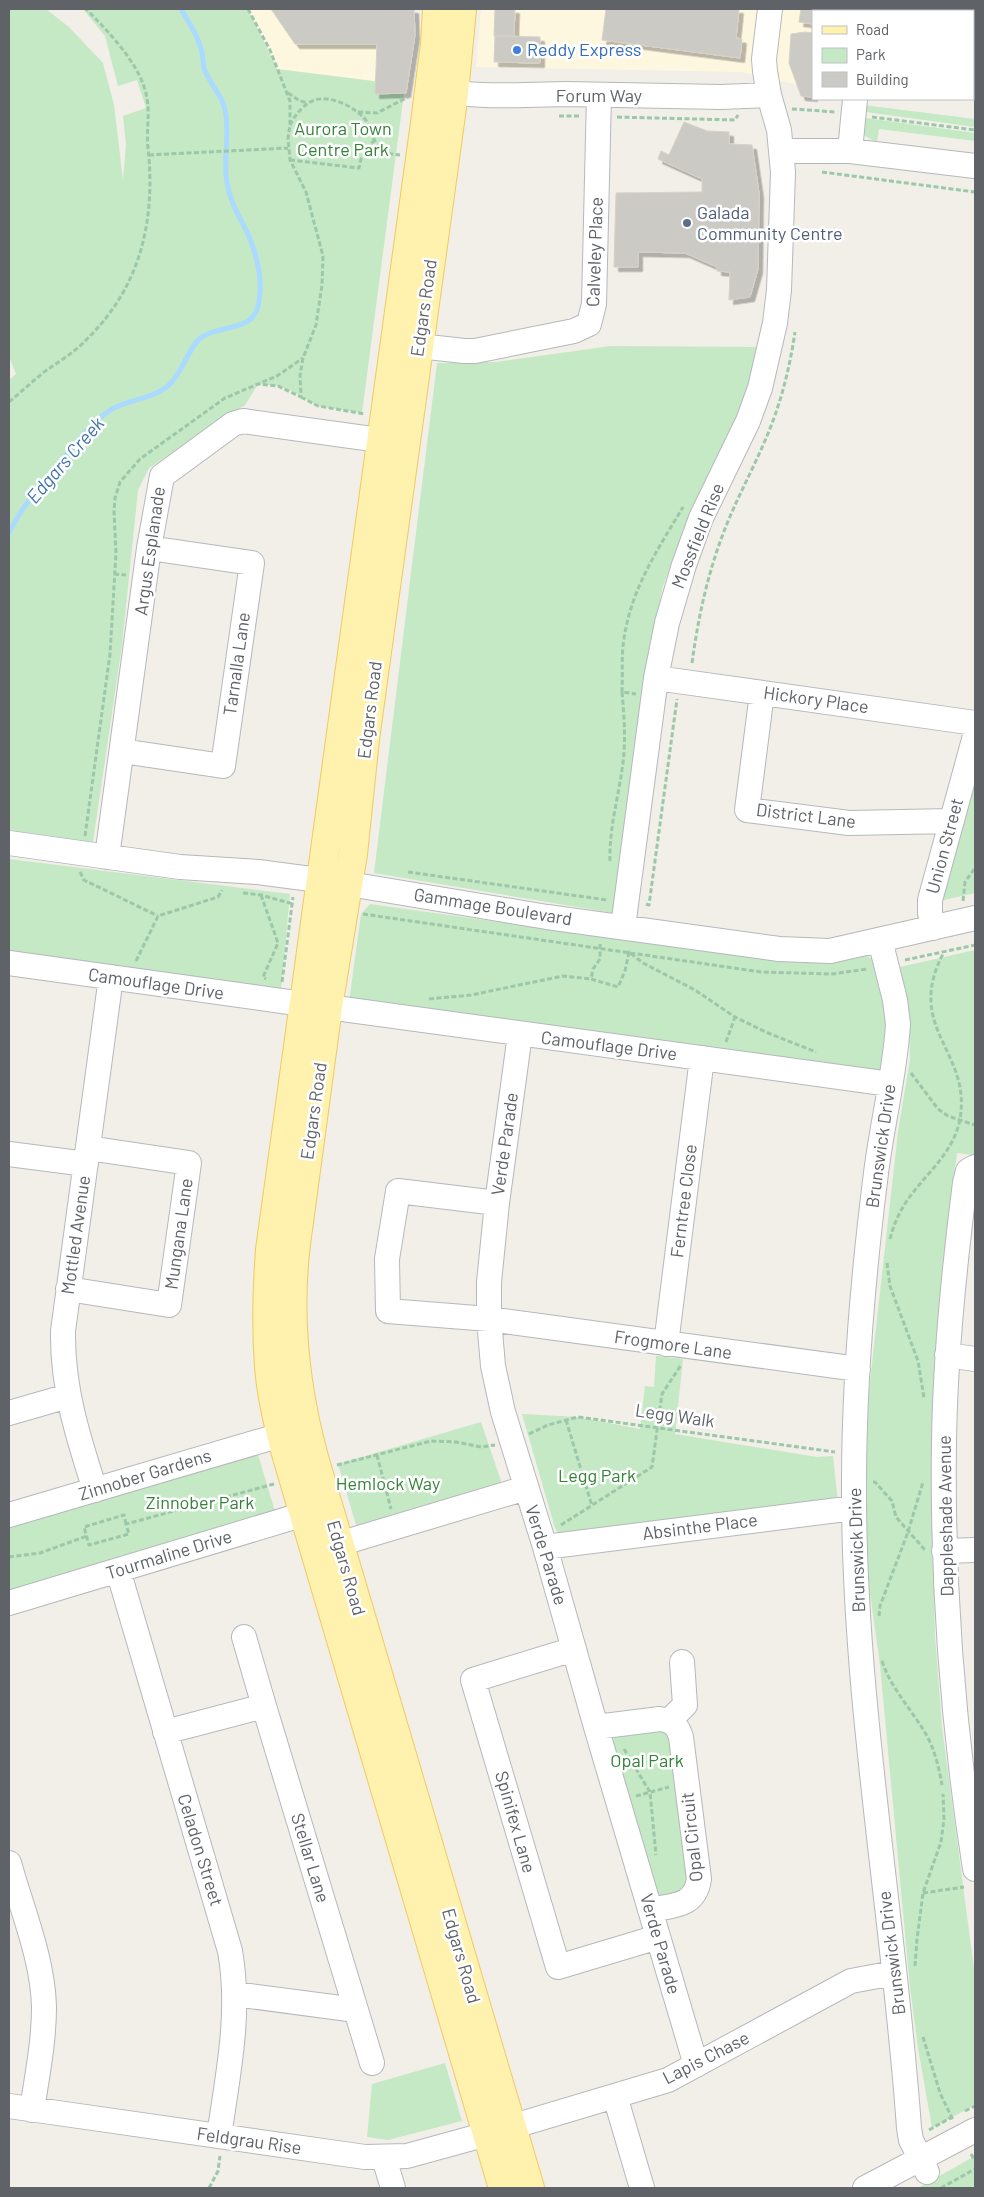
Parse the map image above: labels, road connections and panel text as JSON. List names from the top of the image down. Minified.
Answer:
{"streets":{"main road":["Edgars Road"],"street":["Forum Way","Calveley Place","Mossfield Rise","Argus Esplanade","Tarnalla Lane","Hickory Place","District Lane","Union Street","Gammage Boulevard","Camouflage Drive","Verde Parade","Brunswick Drive","Ferntree Close","Mungana Lane","Mottled Avenue","Frogmore Lane","Zinnober Gardens","Dappleshade Avenue","Absinthe Place","Tourmaline Drive","Spinifex Lane","Opal Circuit","Celadon Street","Stellar Lane","Lapis Chase","Feldgrau Rise"],"path":["Legg Walk"]},"crossings":[["Forum Way","Calveley Place"],["Forum Way","Edgars Road"],["Forum Way","Mossfield Rise"],["Calveley Place","Edgars Road"],["Edgars Road","Argus Esplanade"],["Edgars Road","Gammage Boulevard"],["Edgars Road","Camouflage Drive"],["Edgars Road","Legg Walk"],["Edgars Road","Zinnober Gardens"],["Edgars Road","Tourmaline Drive"],["Edgars Road","Lapis Chase"],["Edgars Road","Feldgrau Rise"],["Mossfield Rise","Hickory Place"],["Mossfield Rise","Gammage Boulevard"],["Argus Esplanade","Tarnalla Lane"],["Argus Esplanade","Gammage Boulevard"],["Hickory Place","District Lane"],["District Lane","Union Street"],["Union Street","Gammage Boulevard"],["Gammage Boulevard","Brunswick Drive"],["Camouflage Drive","Verde Parade"],["Camouflage Drive","Brunswick Drive"],["Camouflage Drive","Ferntree Close"],["Camouflage Drive","Mottled Avenue"],["Verde Parade","Frogmore Lane"],["Verde Parade","Legg Walk"],["Verde Parade","Absinthe Place"],["Verde Parade","Spinifex Lane"],["Verde Parade","Opal Circuit"],["Verde Parade","Lapis Chase"],["Brunswick Drive","Frogmore Lane"],["Brunswick Drive","Absinthe Place"],["Brunswick Drive","Lapis Chase"],["Ferntree Close","Frogmore Lane"],["Mungana Lane","Mottled Avenue"],["Mottled Avenue","Zinnober Gardens"],["Tourmaline Drive","Celadon Street"],["Celadon Street","Feldgrau Rise"],["Lapis Chase","Feldgrau Rise"]],"water":["Edgars Creek"],"parks":["Aurora Town Centre Park","Legg Park","Hemlock Way","Zinnober Park","Opal Park"],"places":["Reddy Express","Galada Community Centre"],"legend":["Road","Park","Building"]}
